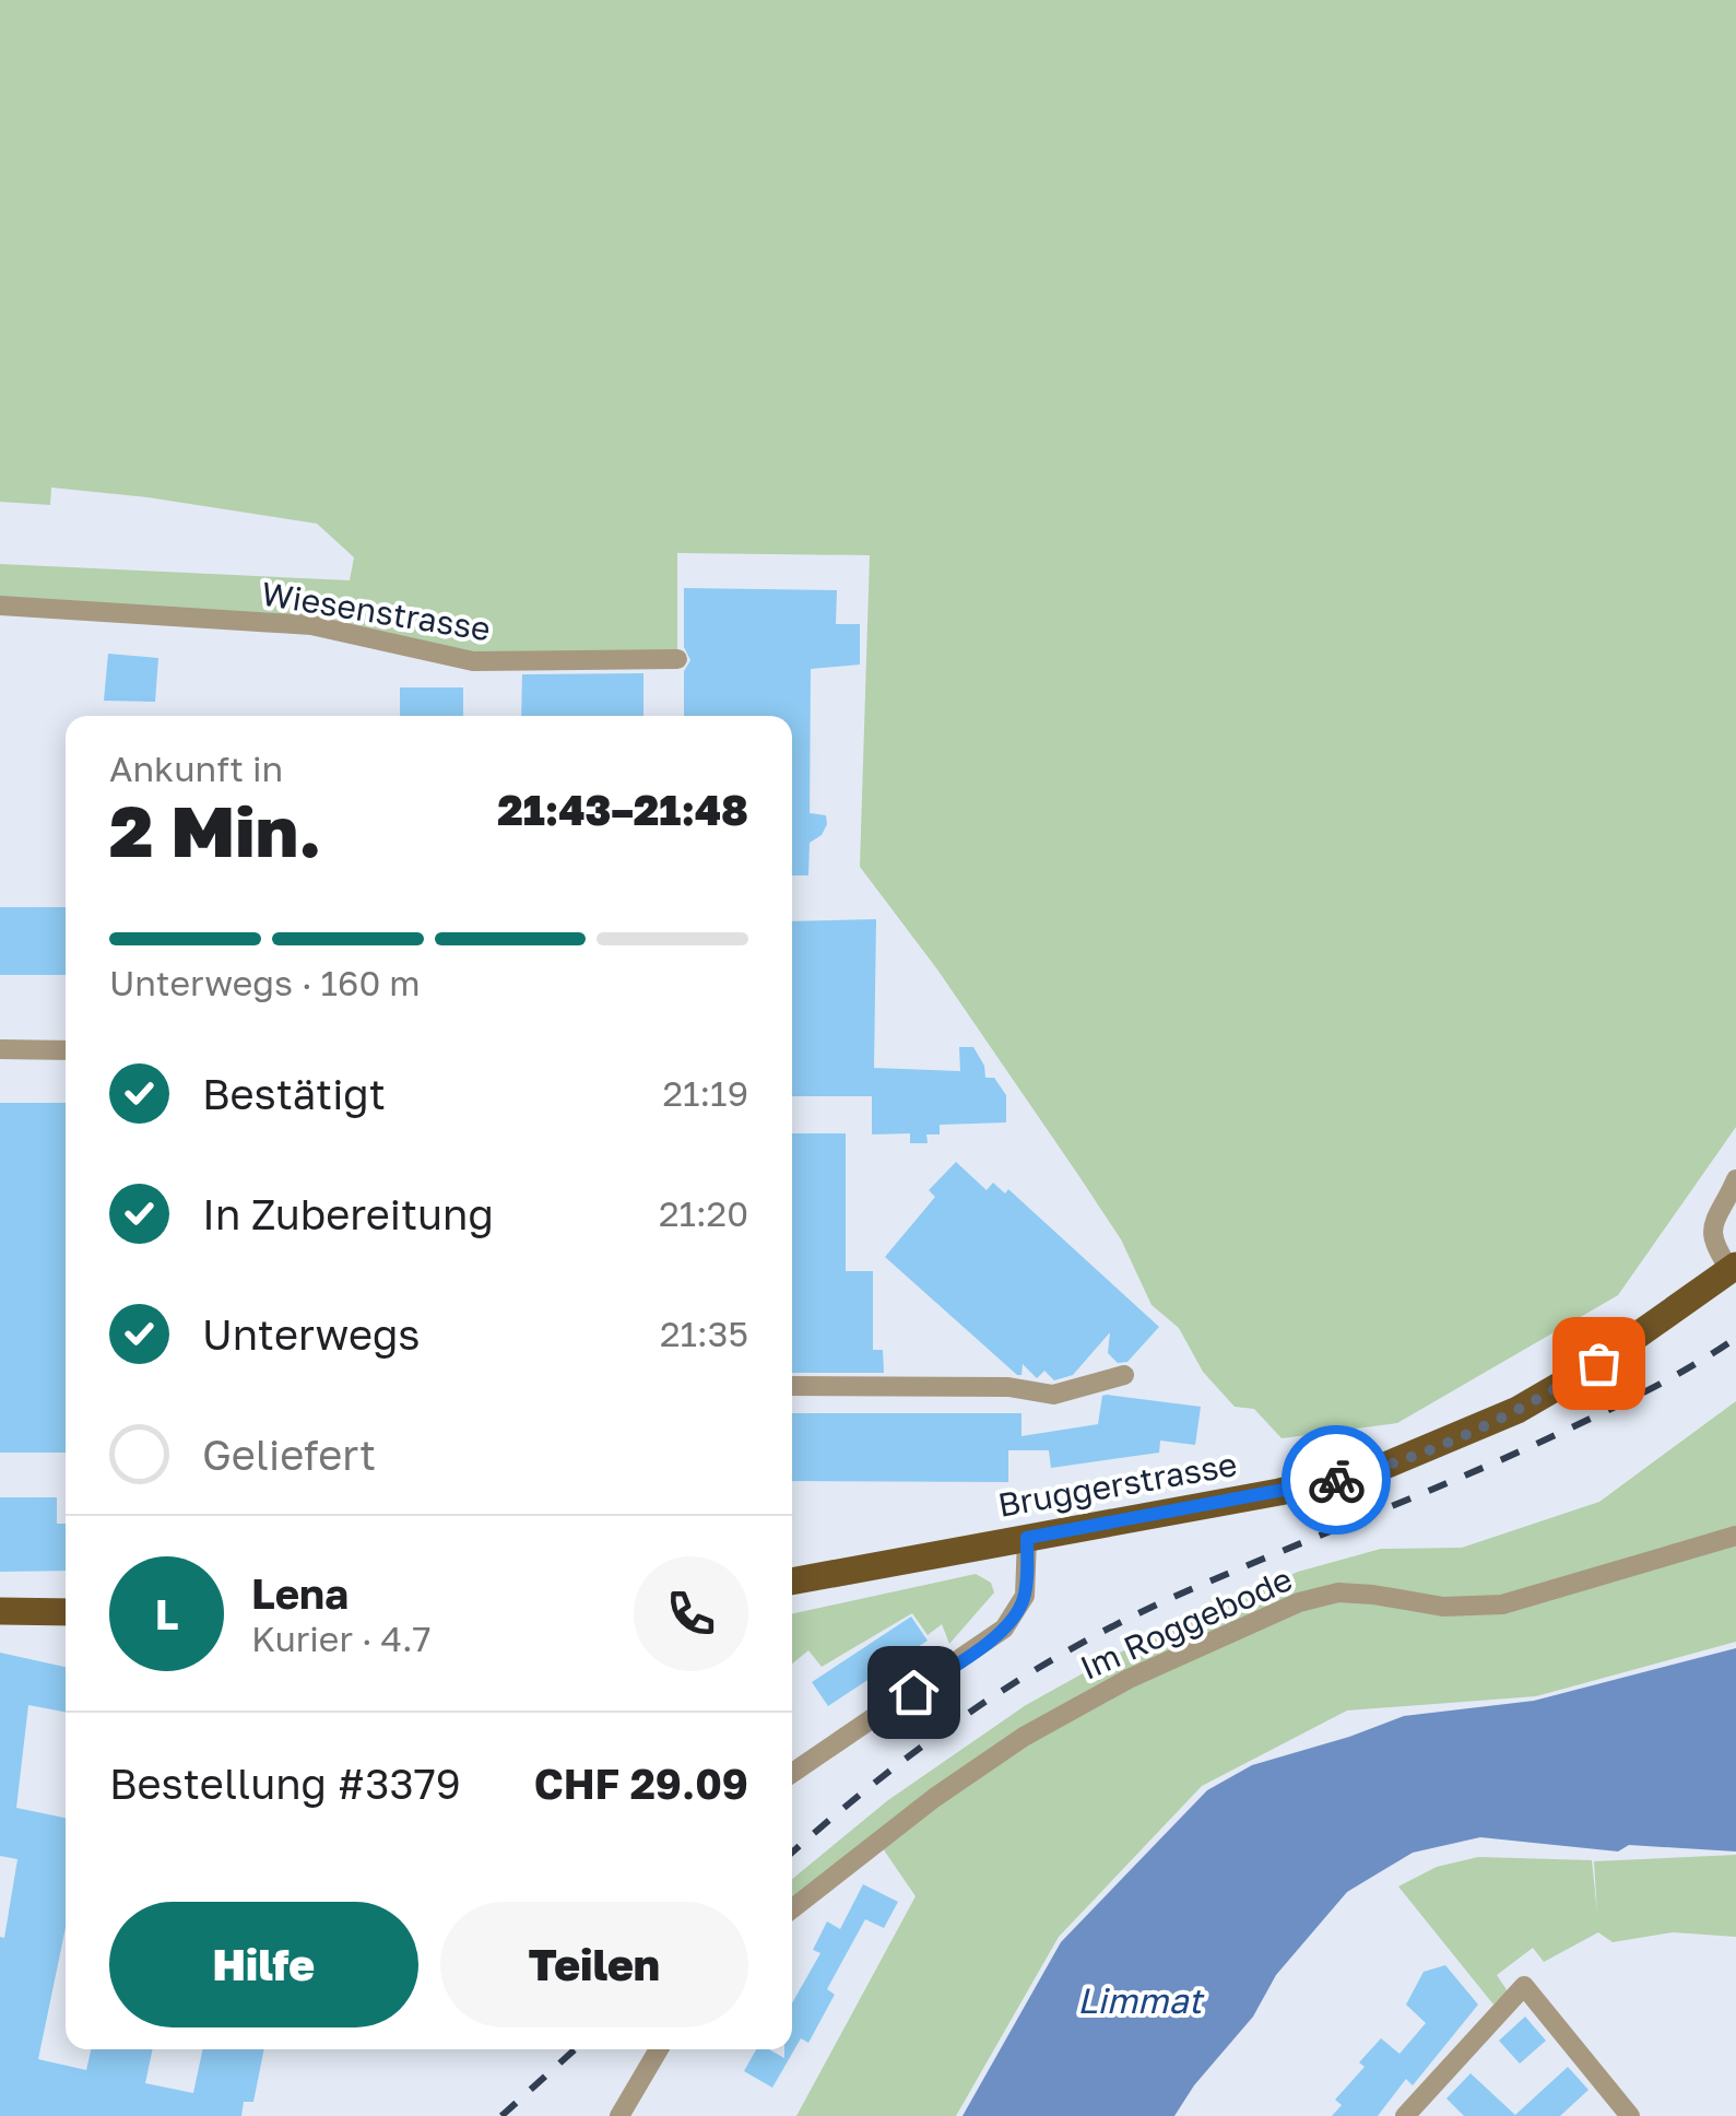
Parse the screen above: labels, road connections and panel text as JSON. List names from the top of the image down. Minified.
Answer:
{"streets":{"main road":["Bruggerstrasse"],"street":["Wiesenstrasse","Im Roggebode"]},"water":["Limmat"],"page":{"heading":["2 Min.","Ankunft in","21:43–21:48"],"panel":["Lena","Kurier · 4.7","Bestellung #3379","CHF 29.09"],"bar":"Unterwegs · 160 m","list":[["Bestätigt","21:19"],["In Zubereitung","21:20"],["Unterwegs","21:35"],"Geliefert"],"round":"L","buttons":["Hilfe","Teilen"]}}
